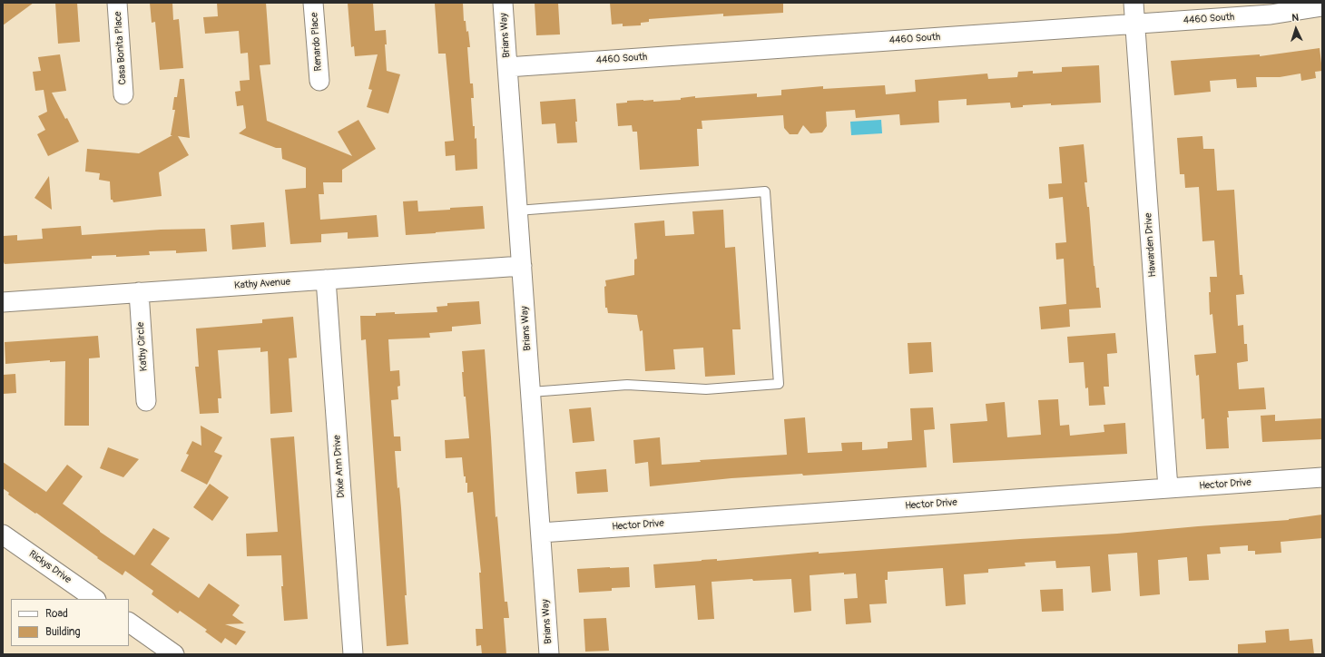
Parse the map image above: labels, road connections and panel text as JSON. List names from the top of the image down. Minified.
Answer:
{"streets":{"street":["4460 South","Brians Way","Renardo Place","Casa Bonita Place","Hawarden Drive","Kathy Avenue","Kathy Circle","Dixie Ann Drive","Hector Drive","Rickys Drive"]},"crossings":[["4460 South","Brians Way"],["4460 South","Hawarden Drive"],["Brians Way","Kathy Avenue"],["Brians Way","Hector Drive"],["Hawarden Drive","Hector Drive"],["Kathy Avenue","Kathy Circle"],["Kathy Avenue","Dixie Ann Drive"]],"legend":["Road","Building"],"north":"top"}
